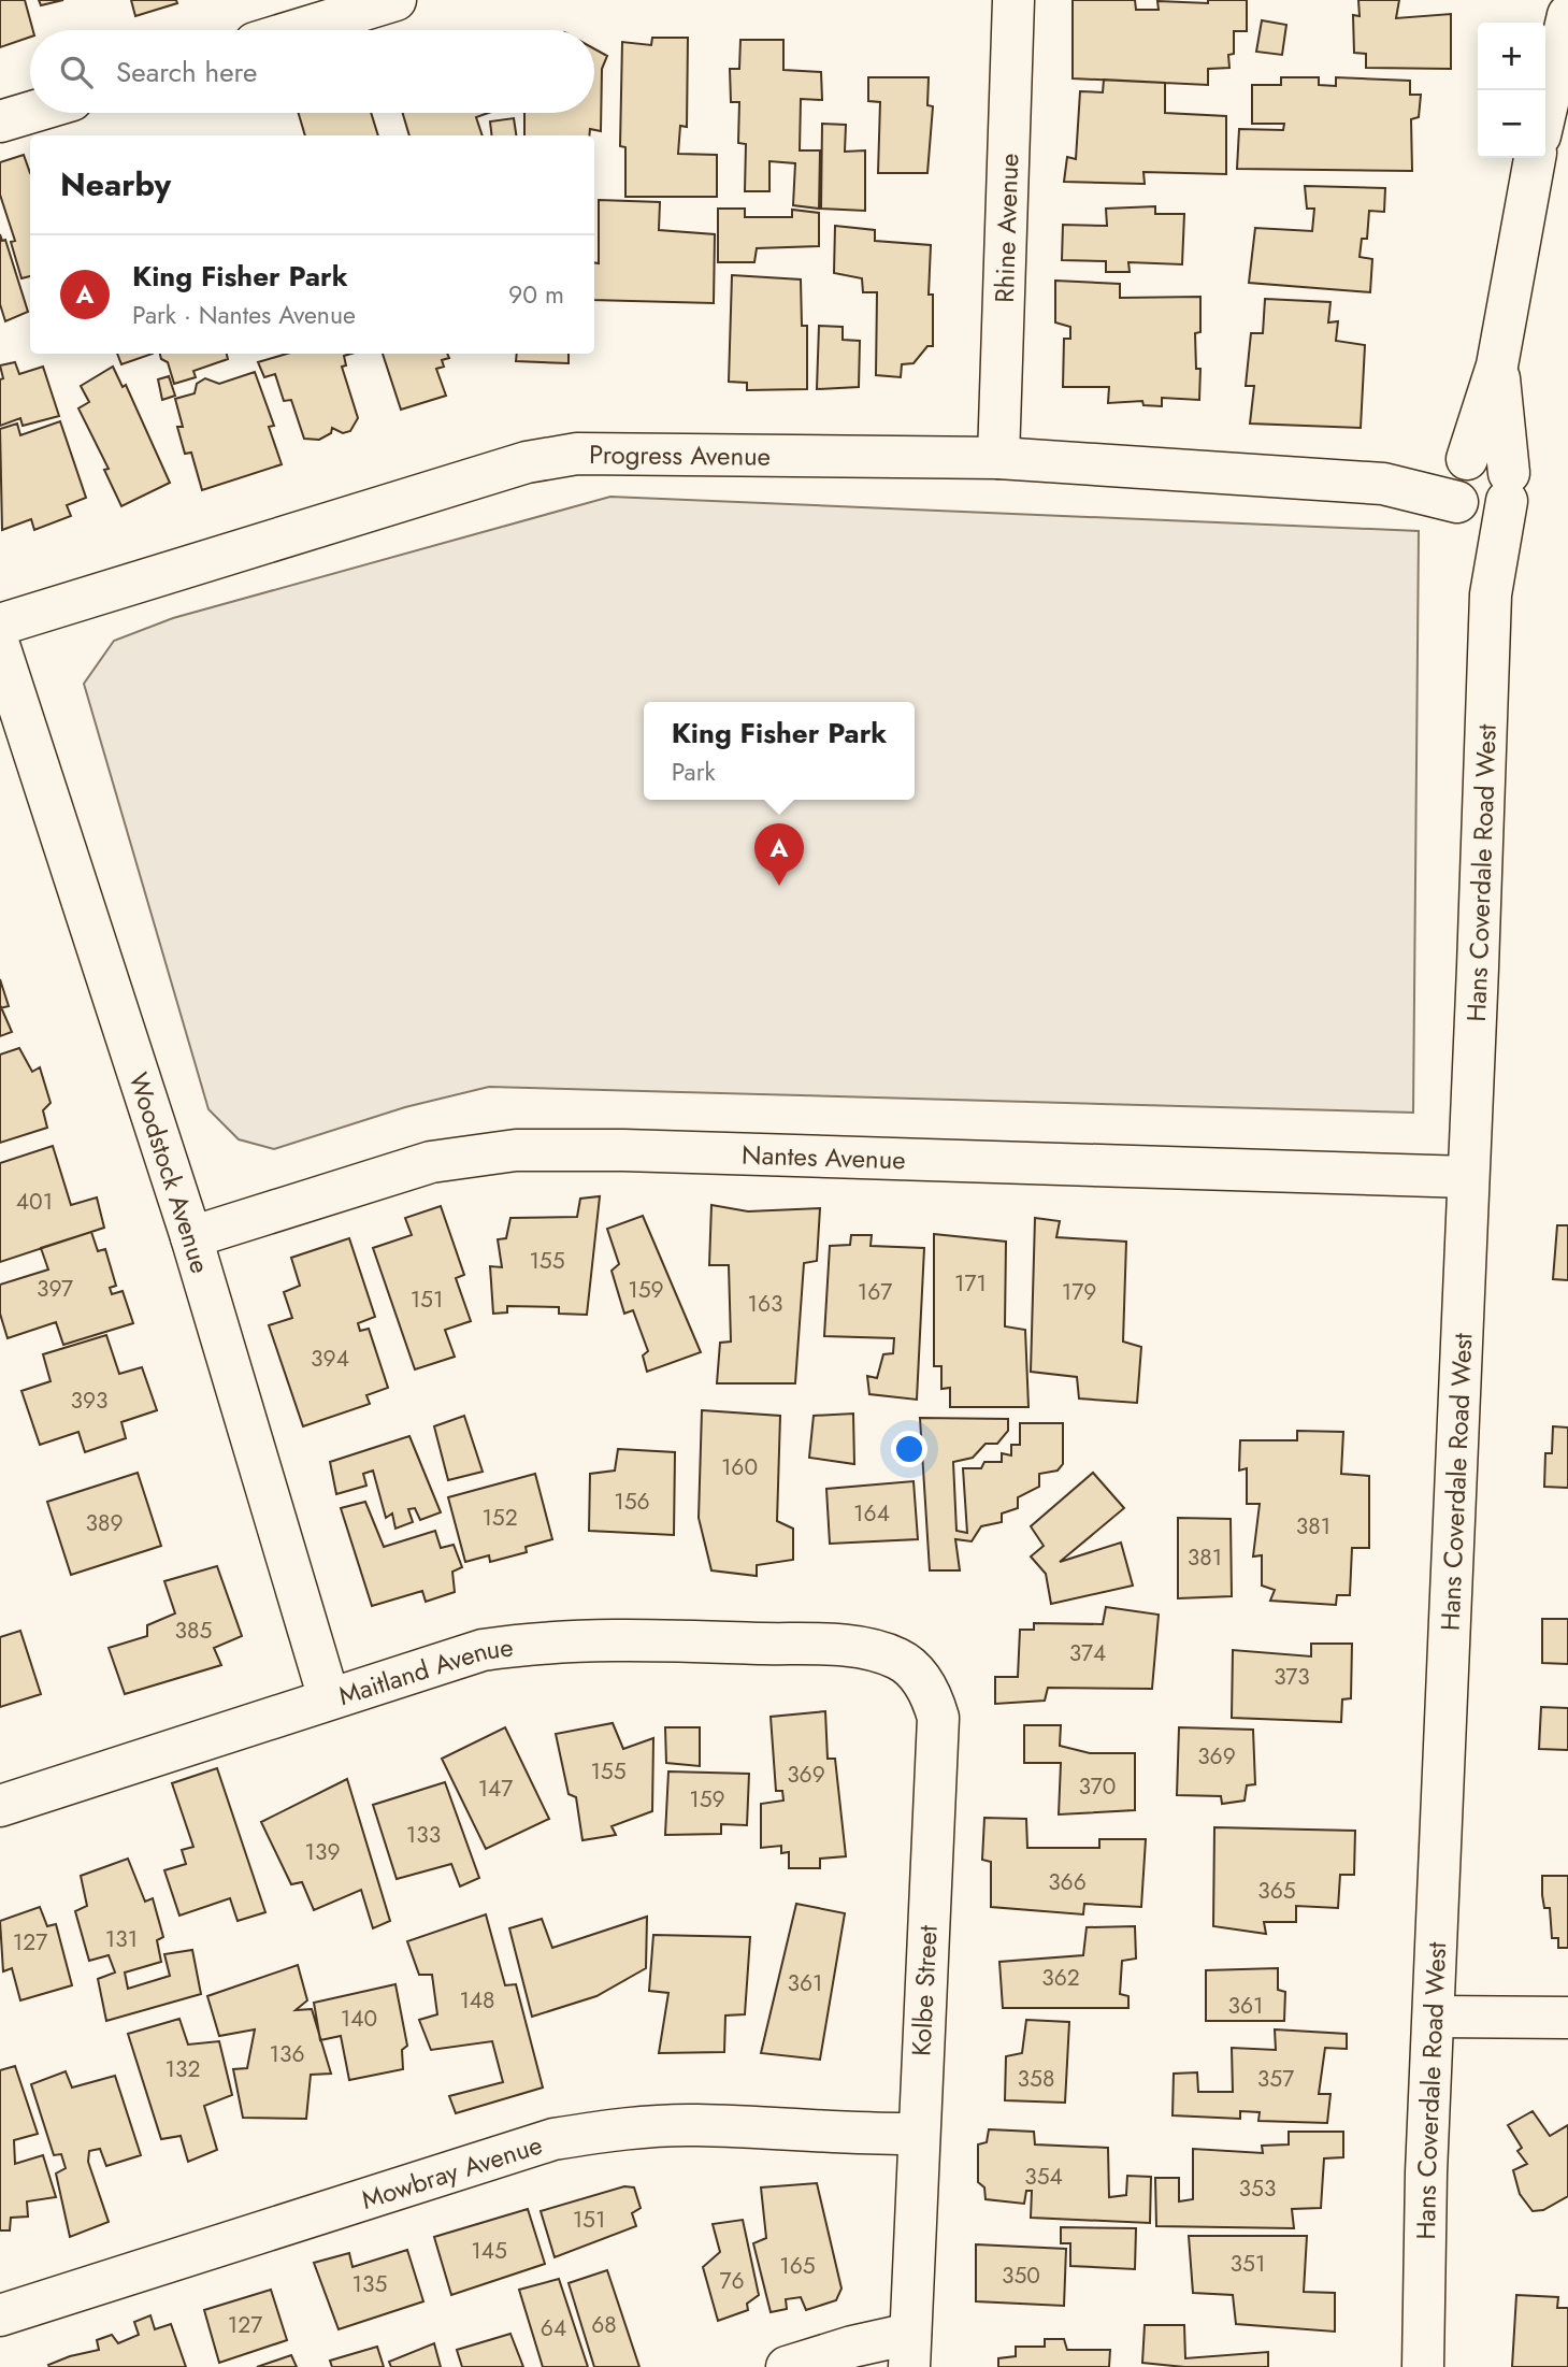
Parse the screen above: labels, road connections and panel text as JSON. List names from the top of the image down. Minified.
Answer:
{"streets":{"street":["Rhine Avenue","Progress Avenue","Hans Coverdale Road West","Nantes Avenue","Woodstock Avenue","Maitland Avenue","Kolbe Street","Mowbray Avenue"]},"crossings":[["Rhine Avenue","Progress Avenue"],["Progress Avenue","Hans Coverdale Road West"],["Hans Coverdale Road West","Nantes Avenue"],["Nantes Avenue","Woodstock Avenue"],["Woodstock Avenue","Maitland Avenue"],["Maitland Avenue","Kolbe Street"],["Kolbe Street","Mowbray Avenue"]],"house_numbers":["401","155","171","397","159","167","179","151","163","394","393","160","156","164","152","389","381","381","385","374","373","369","155","369","370","147","159","133","139","366","365","131","127","362","361","148","361","140","136","132","358","357","354","353","151","145","351","165","350","76","135","127","68","64"],"page":{"map_buttons":["+","−"],"search":"Search here","heading":"Nearby","list":[{"mark":"A","name":"King Fisher Park","note":"Park · Nantes Avenue","value":"90 m"}],"popup":["King Fisher Park","Park"],"pins":"A"}}
